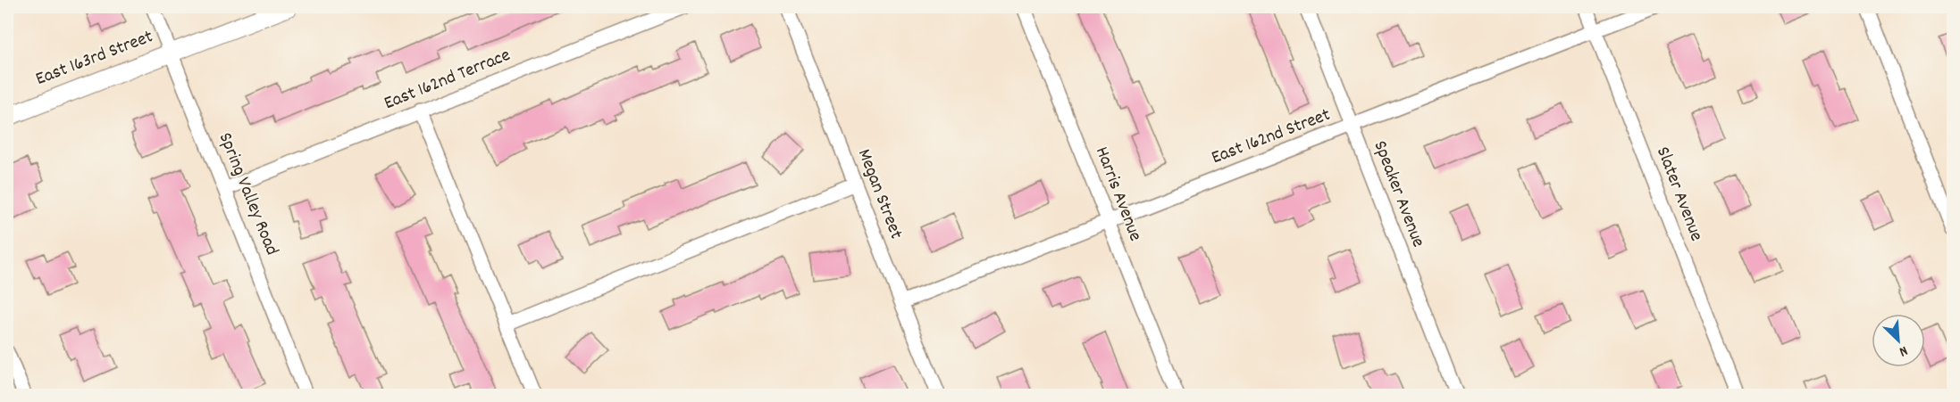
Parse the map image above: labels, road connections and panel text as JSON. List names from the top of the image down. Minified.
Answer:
{"streets":{"street":["East 163rd Street","East 162nd Terrace","East 162nd Street","Spring Valley Road","Megan Street","Harris Avenue","Speaker Avenue","Slater Avenue"]},"crossings":[["East 163rd Street","Spring Valley Road"],["East 162nd Terrace","Spring Valley Road"],["East 162nd Street","Megan Street"],["East 162nd Street","Harris Avenue"],["East 162nd Street","Speaker Avenue"],["East 162nd Street","Slater Avenue"]],"north":"bottom right"}
